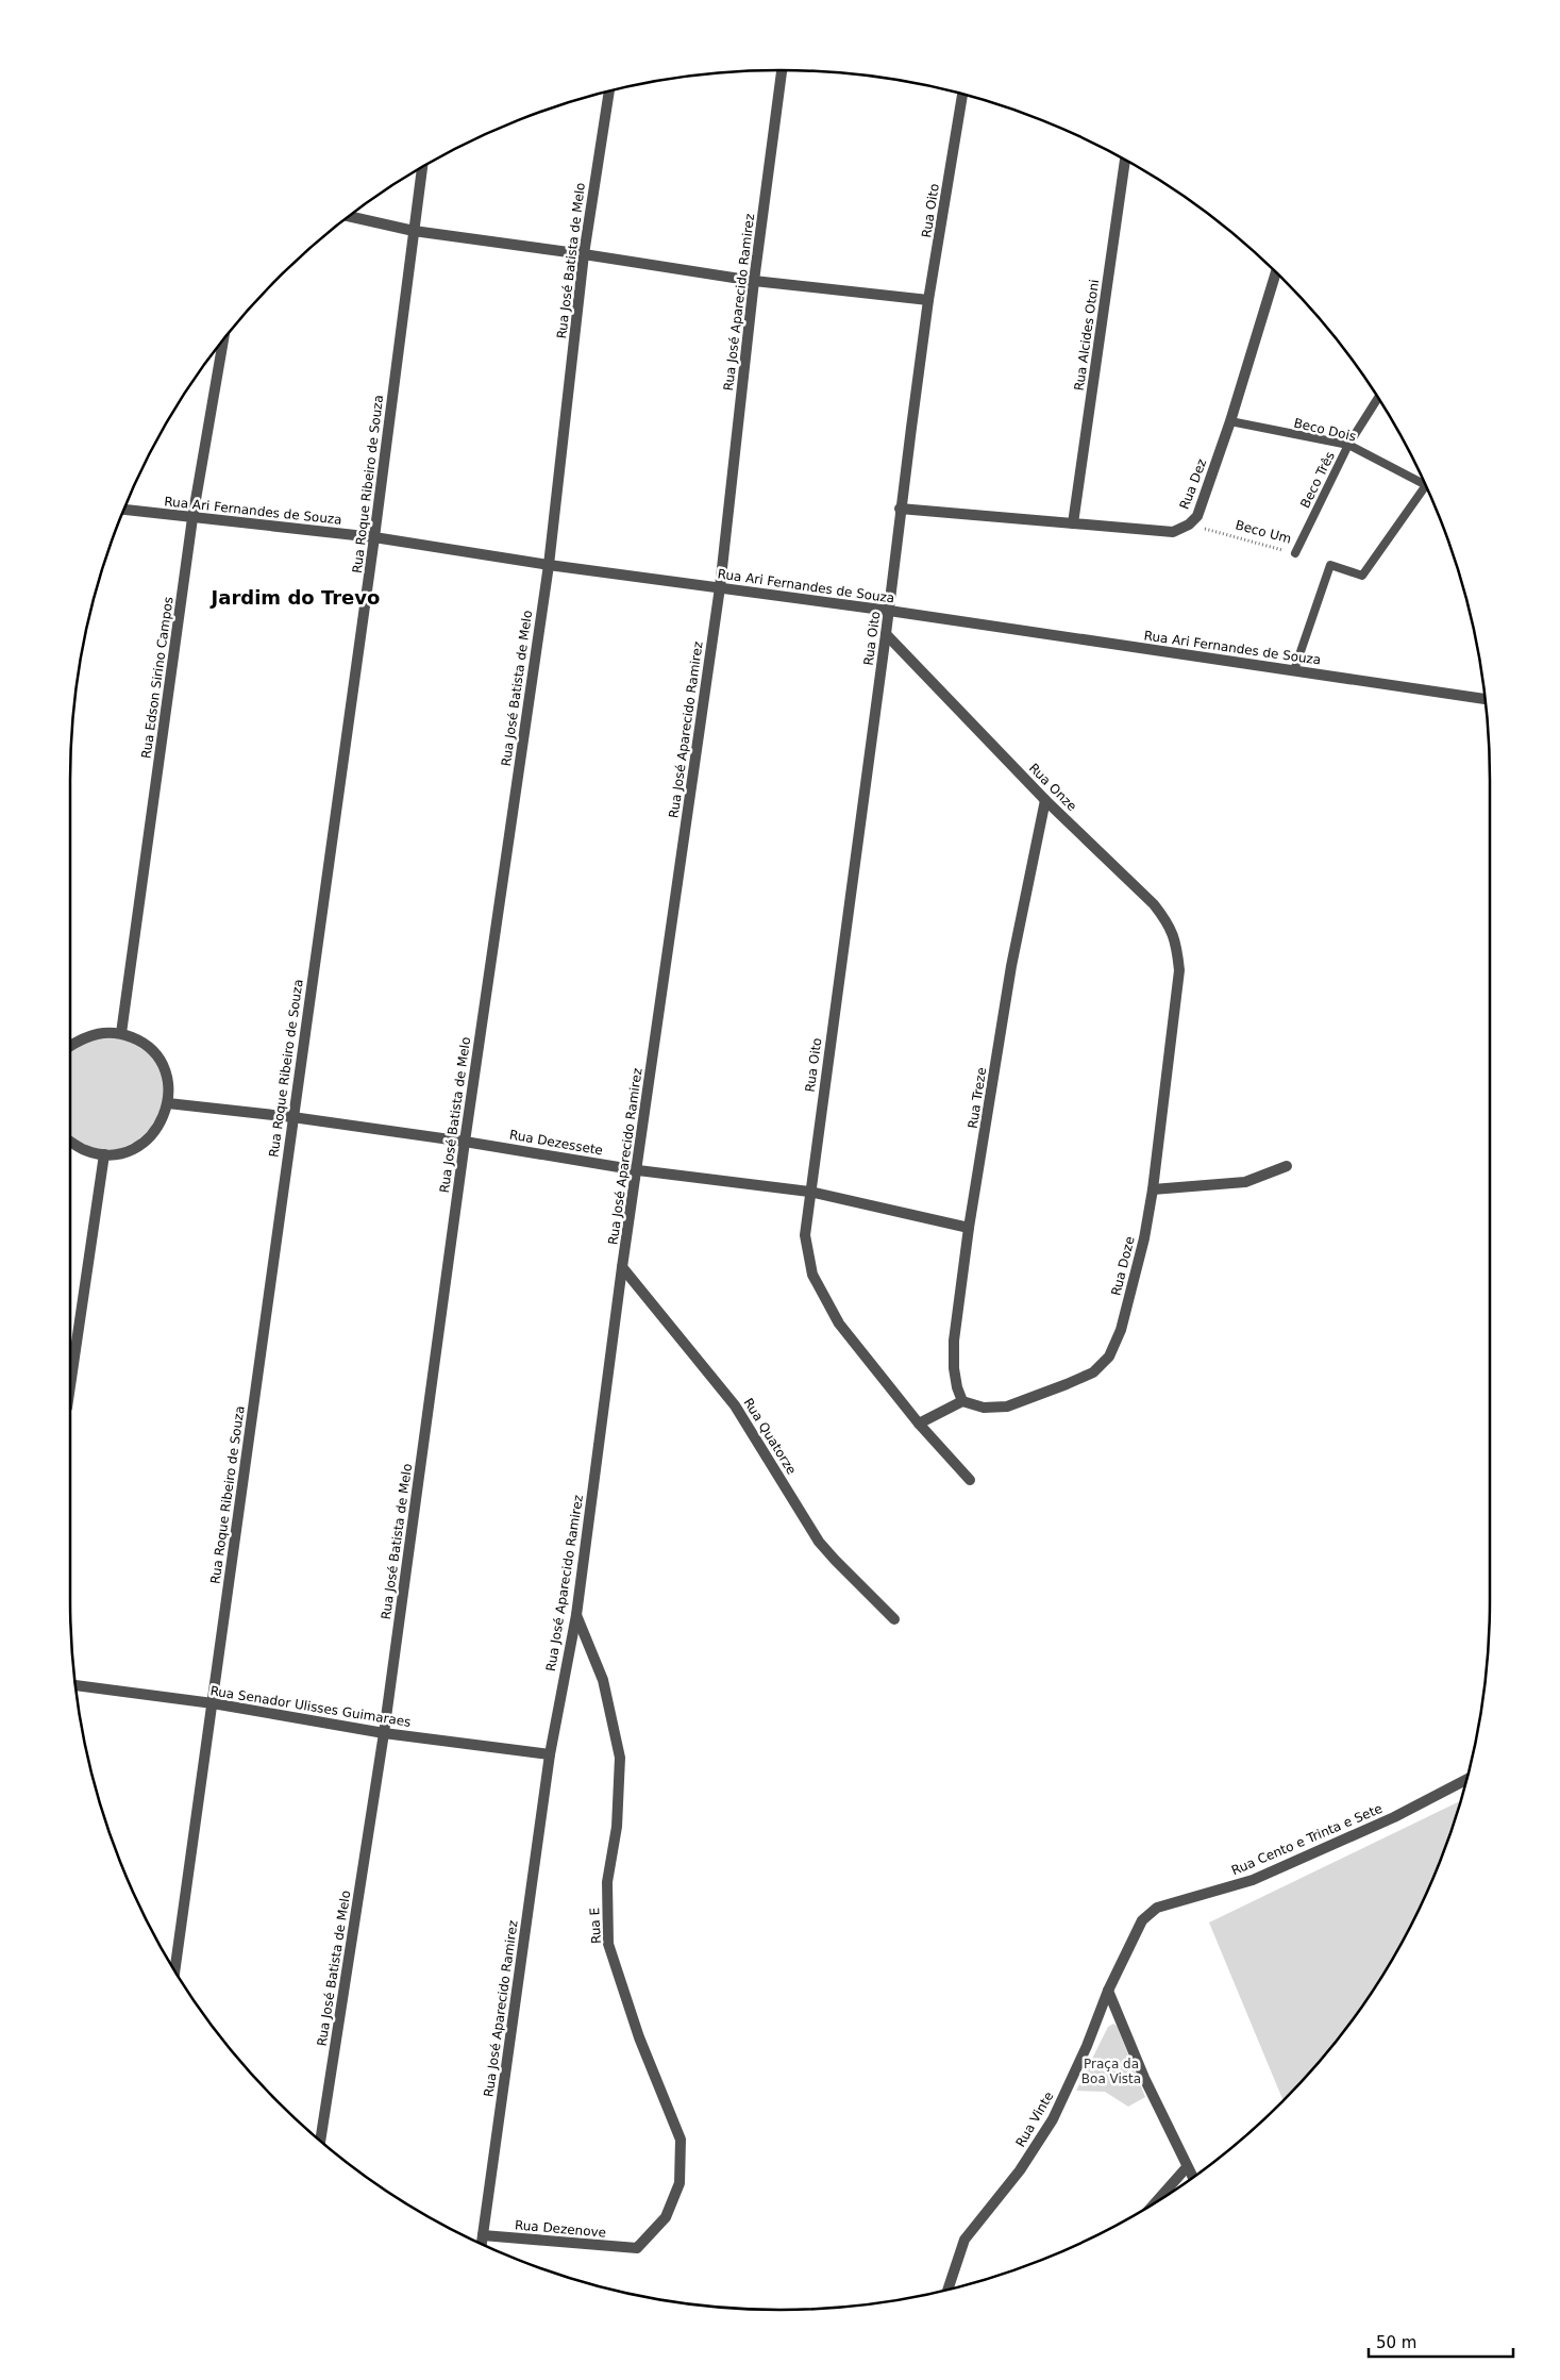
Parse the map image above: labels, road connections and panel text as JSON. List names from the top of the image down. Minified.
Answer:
{"streets":{"street":["Rua Oito","Rua José Batista de Melo","Rua José Aparecido Ramirez","Rua Alcides Otoni","Rua Roque Ribeiro de Souza","Rua Dez","Rua Ari Fernandes de Souza","Rua Edson Sirino Campos","Rua Onze","Rua Treze","Rua Dezessete","Rua Doze","Rua Quatorze","Rua Senador Ulisses Guimaraes","Rua Cento e Trinta e Sete","Rua E","Rua Vinte","Rua Dezenove"],"lane":["Beco Dois","Beco Três"],"path":["Beco Um"]},"crossings":[["Rua Oito","Rua Dez"],["Rua Oito","Rua Ari Fernandes de Souza"],["Rua Oito","Rua Onze"],["Rua Oito","Rua Dezessete"],["Rua José Batista de Melo","Rua Ari Fernandes de Souza"],["Rua José Batista de Melo","Rua Dezessete"],["Rua José Batista de Melo","Rua Senador Ulisses Guimaraes"],["Rua José Aparecido Ramirez","Rua Ari Fernandes de Souza"],["Rua José Aparecido Ramirez","Rua Dezessete"],["Rua José Aparecido Ramirez","Rua Quatorze"],["Rua José Aparecido Ramirez","Rua Senador Ulisses Guimaraes"],["Rua José Aparecido Ramirez","Rua E"],["Rua José Aparecido Ramirez","Rua Dezenove"],["Rua Alcides Otoni","Rua Dez"],["Beco Dois","Beco Três"],["Beco Dois","Rua Dez"],["Beco Três","Beco Um"],["Rua Roque Ribeiro de Souza","Rua Ari Fernandes de Souza"],["Rua Roque Ribeiro de Souza","Rua Dezessete"],["Rua Roque Ribeiro de Souza","Rua Senador Ulisses Guimaraes"],["Rua Dez","Beco Um"],["Rua Ari Fernandes de Souza","Rua Edson Sirino Campos"],["Rua Onze","Rua Treze"],["Rua Onze","Rua Doze"],["Rua Treze","Rua Dezessete"],["Rua Treze","Rua Doze"],["Rua Cento e Trinta e Sete","Rua Vinte"],["Rua E","Rua Dezenove"]],"districts":["Jardim do Trevo"],"parks":["Praça da Boa Vista"],"scale_bar":"50 m"}
